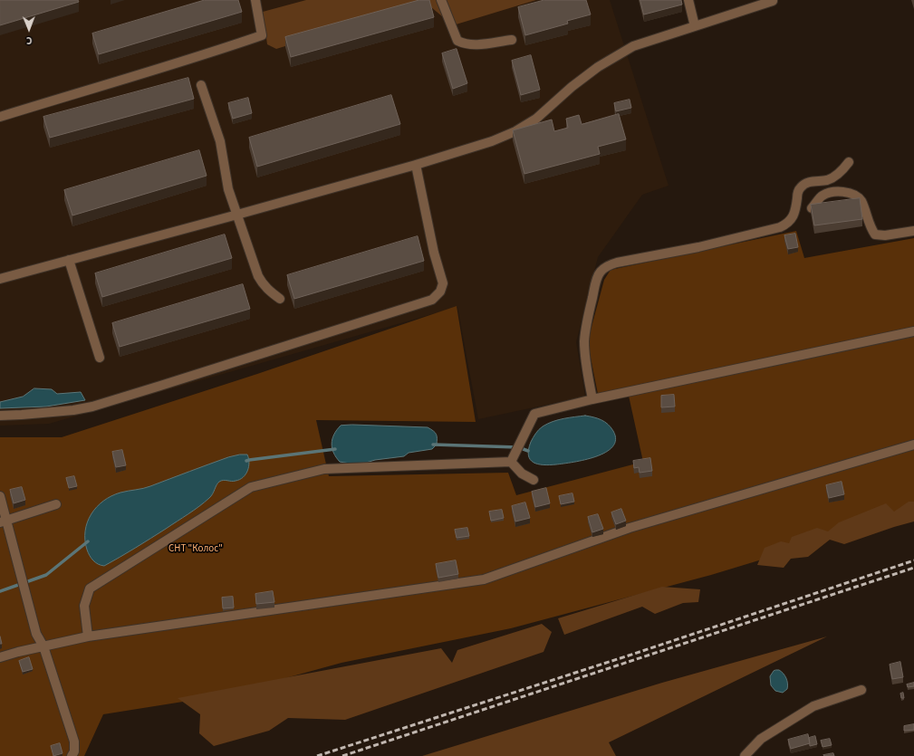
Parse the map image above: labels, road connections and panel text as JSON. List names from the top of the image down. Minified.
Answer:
{"parks":["СНТ \"Колос\""],"north":"bottom"}
